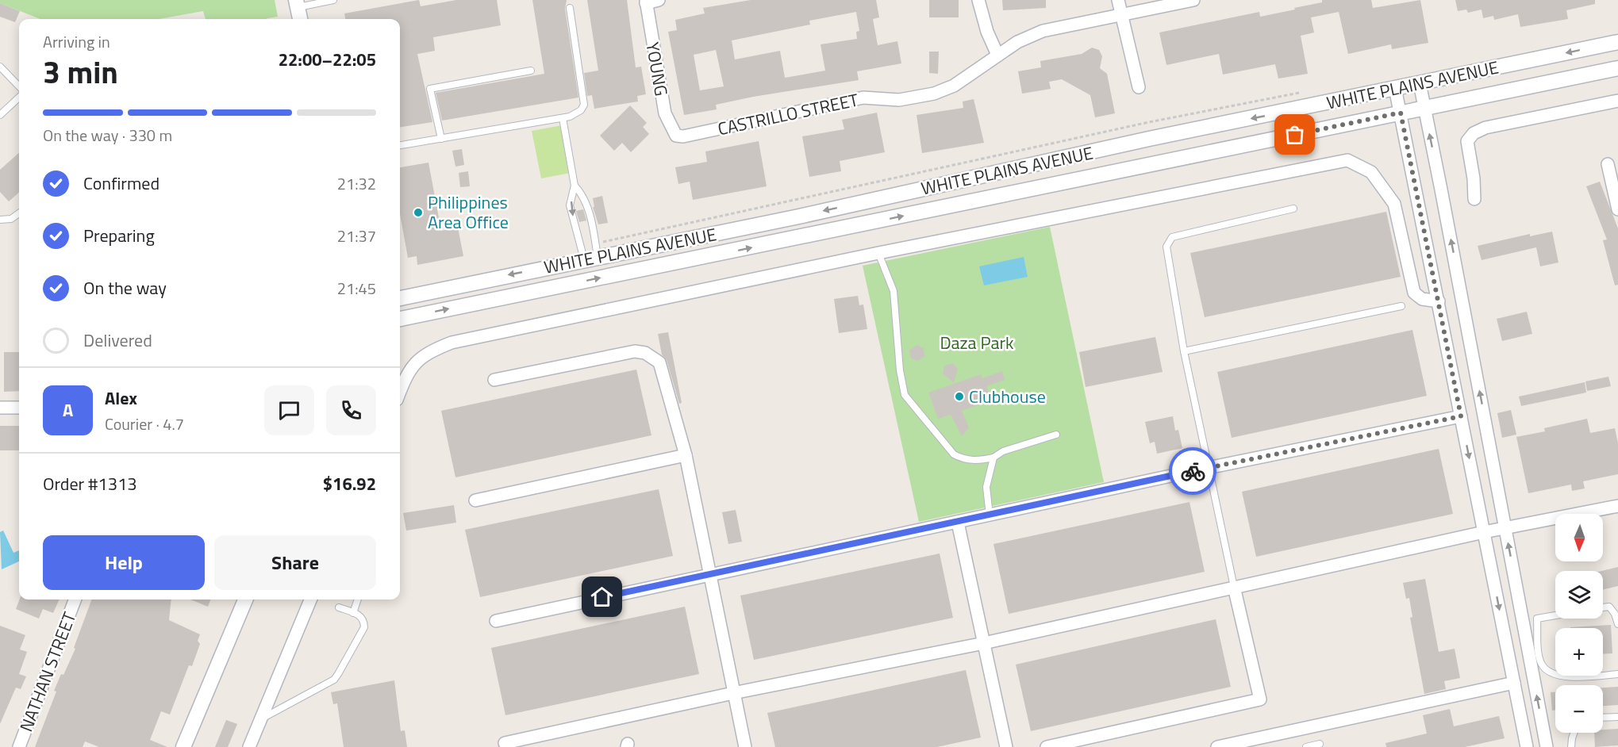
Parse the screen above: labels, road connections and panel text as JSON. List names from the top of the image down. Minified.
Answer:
{"streets":{"street":["YOUNG","WHITE PLAINS AVENUE","CASTRILLO STREET","NATHAN STREET"]},"crossings":[["YOUNG","CASTRILLO STREET"]],"parks":["Daza Park"],"places":["Philippines Area Office","Clubhouse"],"north":"bottom","page":{"heading":["3 min","Arriving in","22:00–22:05"],"panel":["Alex","Courier · 4.7","Order #1313","$16.92"],"bar":"On the way · 330 m","list":[["Confirmed","21:32"],["Preparing","21:37"],["On the way","21:45"],"Delivered"],"round":"A","map_buttons":["+","−"],"buttons":["Help","Share"]}}
